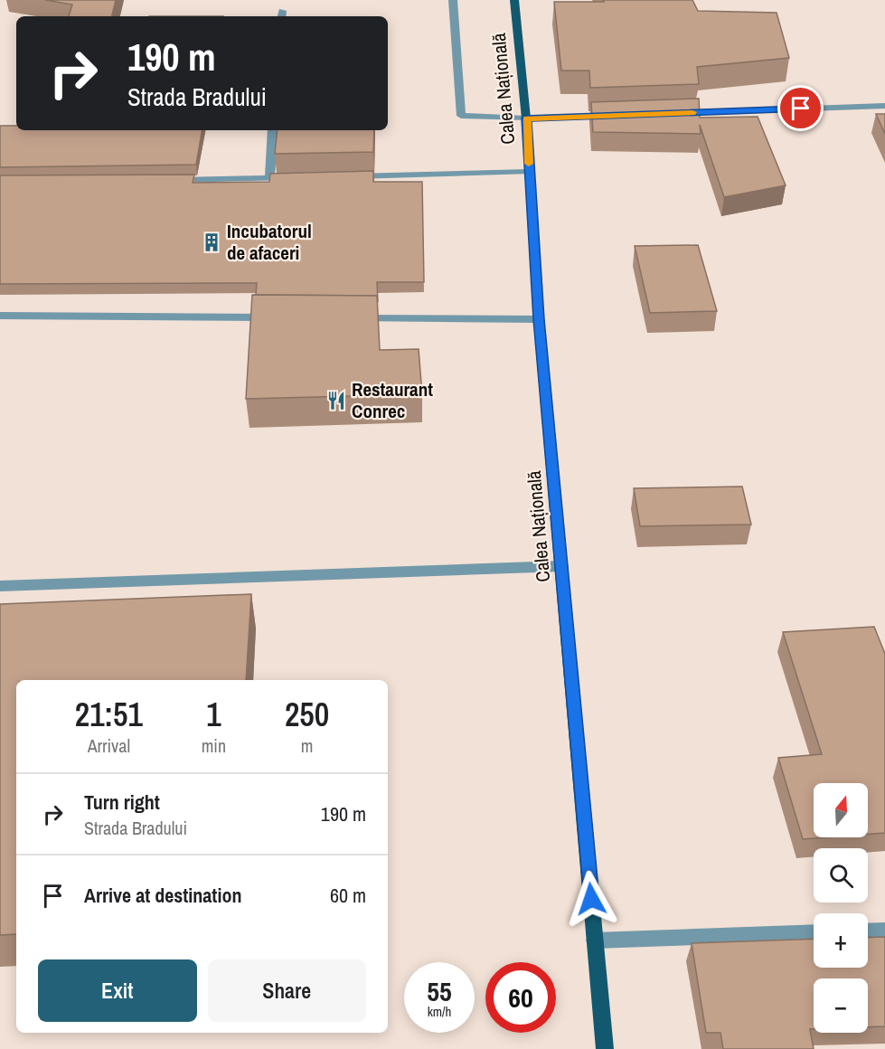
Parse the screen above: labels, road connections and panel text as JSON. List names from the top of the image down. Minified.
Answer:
{"streets":{"main road":["Calea Națională"]},"places":{"building":["Incubatorul de afaceri"],"restaurant":["Restaurant Conrec"]},"north":"top","page":{"turn":["190 m","Strada Bradului"],"eta":["21:51","Arrival","1","min","250","m"],"list":[{"name":"Turn right","note":"Strada Bradului","value":"190 m"},{"name":"Arrive at destination","value":"60 m"}],"map_buttons":["+","−"],"buttons":["Exit","Share"],"speed":"55 km/h","limit":"60"}}
